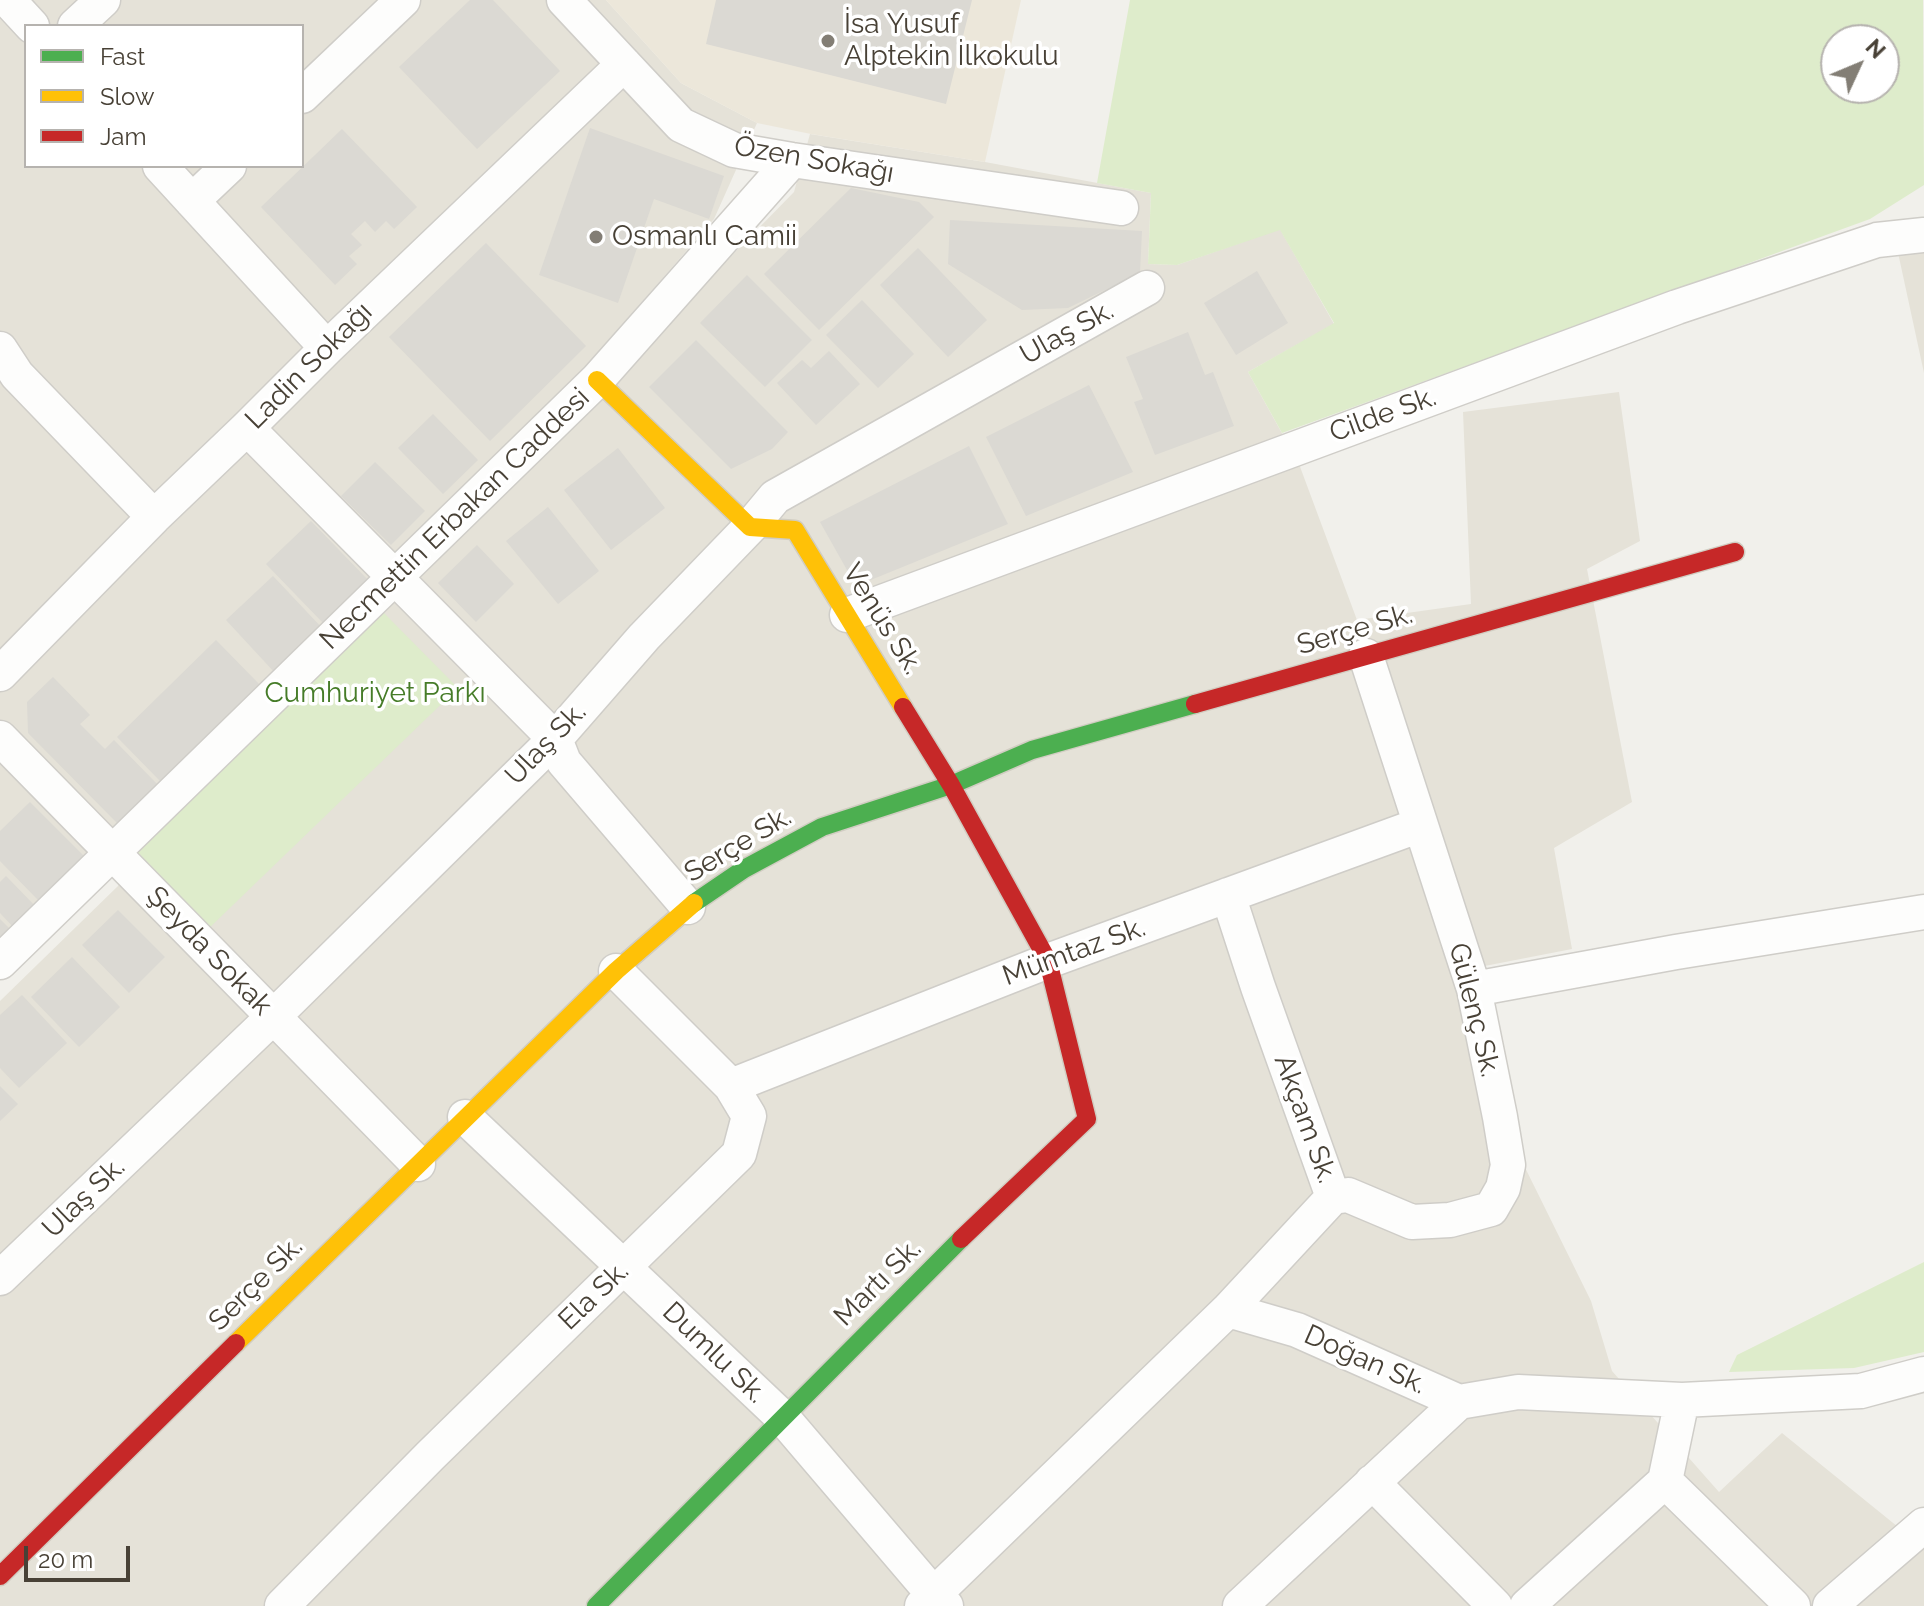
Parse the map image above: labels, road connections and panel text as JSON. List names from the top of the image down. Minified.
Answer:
{"streets":{"street":["Özen Sokağı","Ulaş Sk.","Ladin Sokağı","Cilde Sk.","Necmettin Erbakan Caddesi","Venüs Sk.","Serçe Sk.","Şeyda Sokak","Mümtaz Sk.","Gülenç Sk.","Akçam Sk.","Martı Sk.","Ela Sk.","Dumlu Sk.","Doğan Sk."]},"crossings":[["Özen Sokağı","Ladin Sokağı"],["Özen Sokağı","Necmettin Erbakan Caddesi"],["Ulaş Sk.","Venüs Sk."],["Ulaş Sk.","Şeyda Sokak"],["Cilde Sk.","Venüs Sk."],["Necmettin Erbakan Caddesi","Şeyda Sokak"],["Venüs Sk.","Serçe Sk."],["Venüs Sk.","Mümtaz Sk."],["Venüs Sk.","Martı Sk."],["Serçe Sk.","Şeyda Sokak"],["Serçe Sk.","Gülenç Sk."],["Serçe Sk.","Ela Sk."],["Serçe Sk.","Dumlu Sk."],["Mümtaz Sk.","Gülenç Sk."],["Mümtaz Sk.","Akçam Sk."],["Mümtaz Sk.","Martı Sk."],["Mümtaz Sk.","Ela Sk."],["Gülenç Sk.","Akçam Sk."],["Akçam Sk.","Doğan Sk."],["Martı Sk.","Dumlu Sk."],["Ela Sk.","Dumlu Sk."]],"parks":["Cumhuriyet Parkı"],"places":["İsa Yusuf Alptekin İlkokulu","Osmanlı Camii"],"legend":["Fast","Slow","Jam"],"scale_bar":"20 m","north":"top right"}
